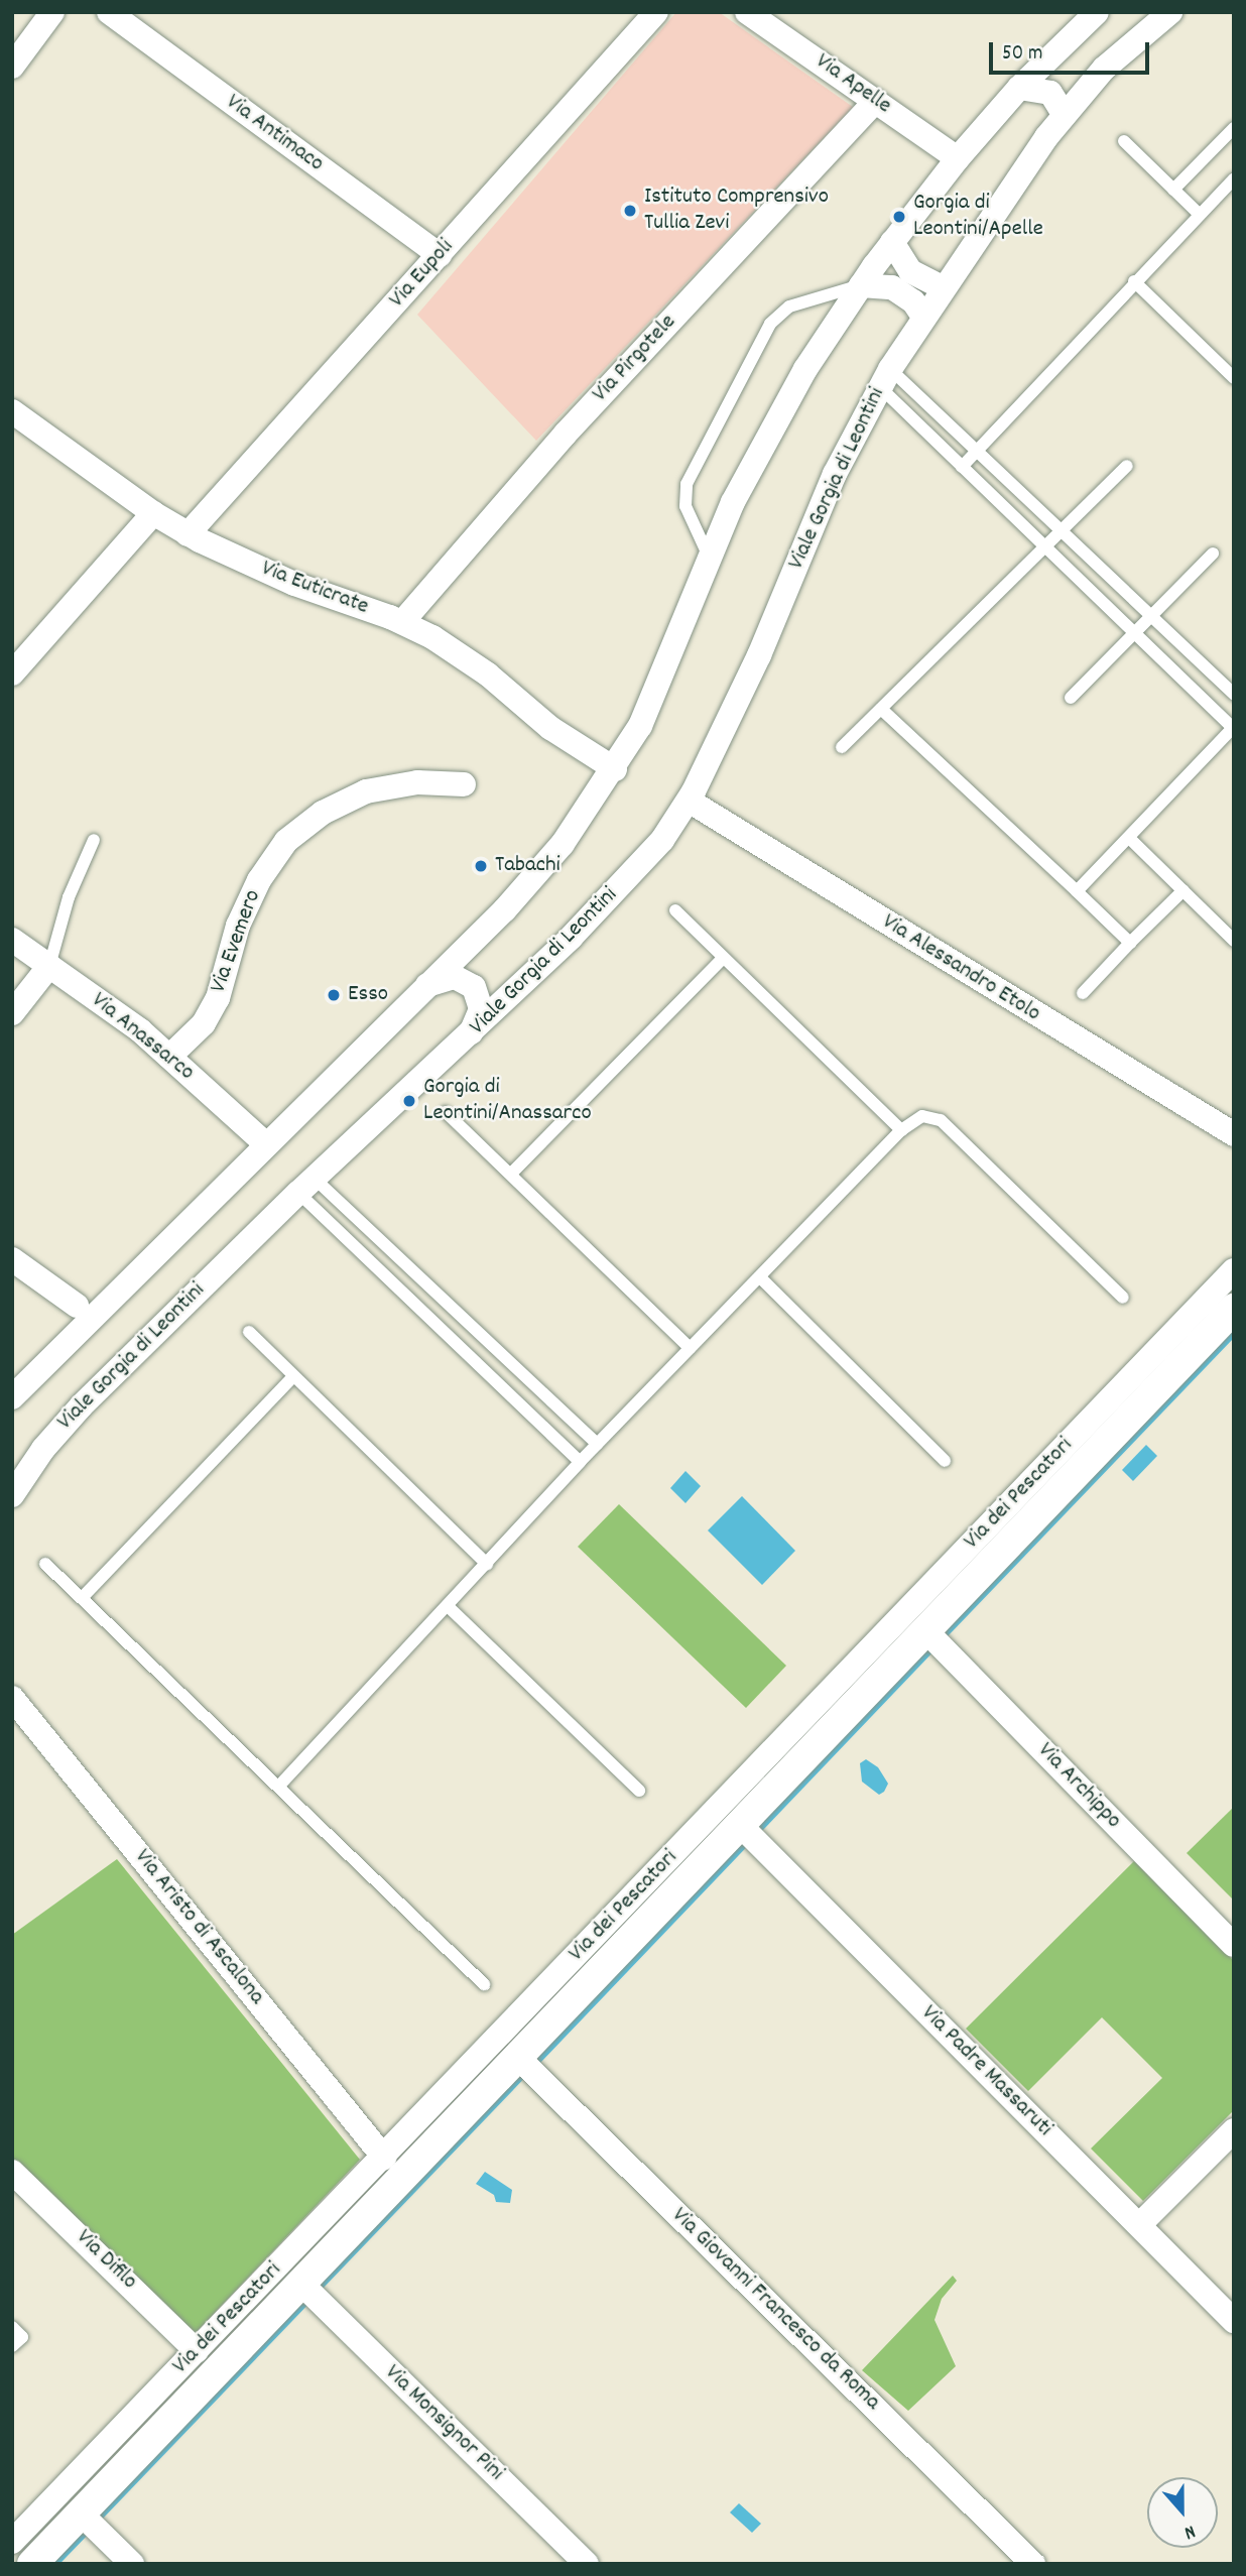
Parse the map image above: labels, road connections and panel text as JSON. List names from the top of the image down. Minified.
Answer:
{"streets":{"street":["Via Apelle","Via Antimaco","Via Eupoli","Via Pirgotele","Viale Gorgia di Leontini","Via Euticrate","Via Evemero","Via Alessandro Etolo","Via Anassarco","Via dei Pescatori","Via Archippo","Via Aristo di Ascalona","Via Padre Massaruti","Via Difilo","Via Giovanni Francesco da Roma","Via Monsignor Pini"]},"crossings":[["Via Apelle","Via Pirgotele"],["Via Antimaco","Via Eupoli"],["Via Eupoli","Via Euticrate"],["Via Pirgotele","Via Euticrate"],["Viale Gorgia di Leontini","Via Alessandro Etolo"],["Via Evemero","Via Anassarco"],["Via dei Pescatori","Via Archippo"],["Via dei Pescatori","Via Aristo di Ascalona"],["Via dei Pescatori","Via Padre Massaruti"],["Via dei Pescatori","Via Difilo"],["Via dei Pescatori","Via Giovanni Francesco da Roma"],["Via dei Pescatori","Via Monsignor Pini"]],"places":["Istituto Comprensivo Tullia Zevi","Gorgia di Leontini/Apelle","Tabachi","Esso","Gorgia di Leontini/Anassarco"],"scale_bar":"50 m","north":"bottom"}
